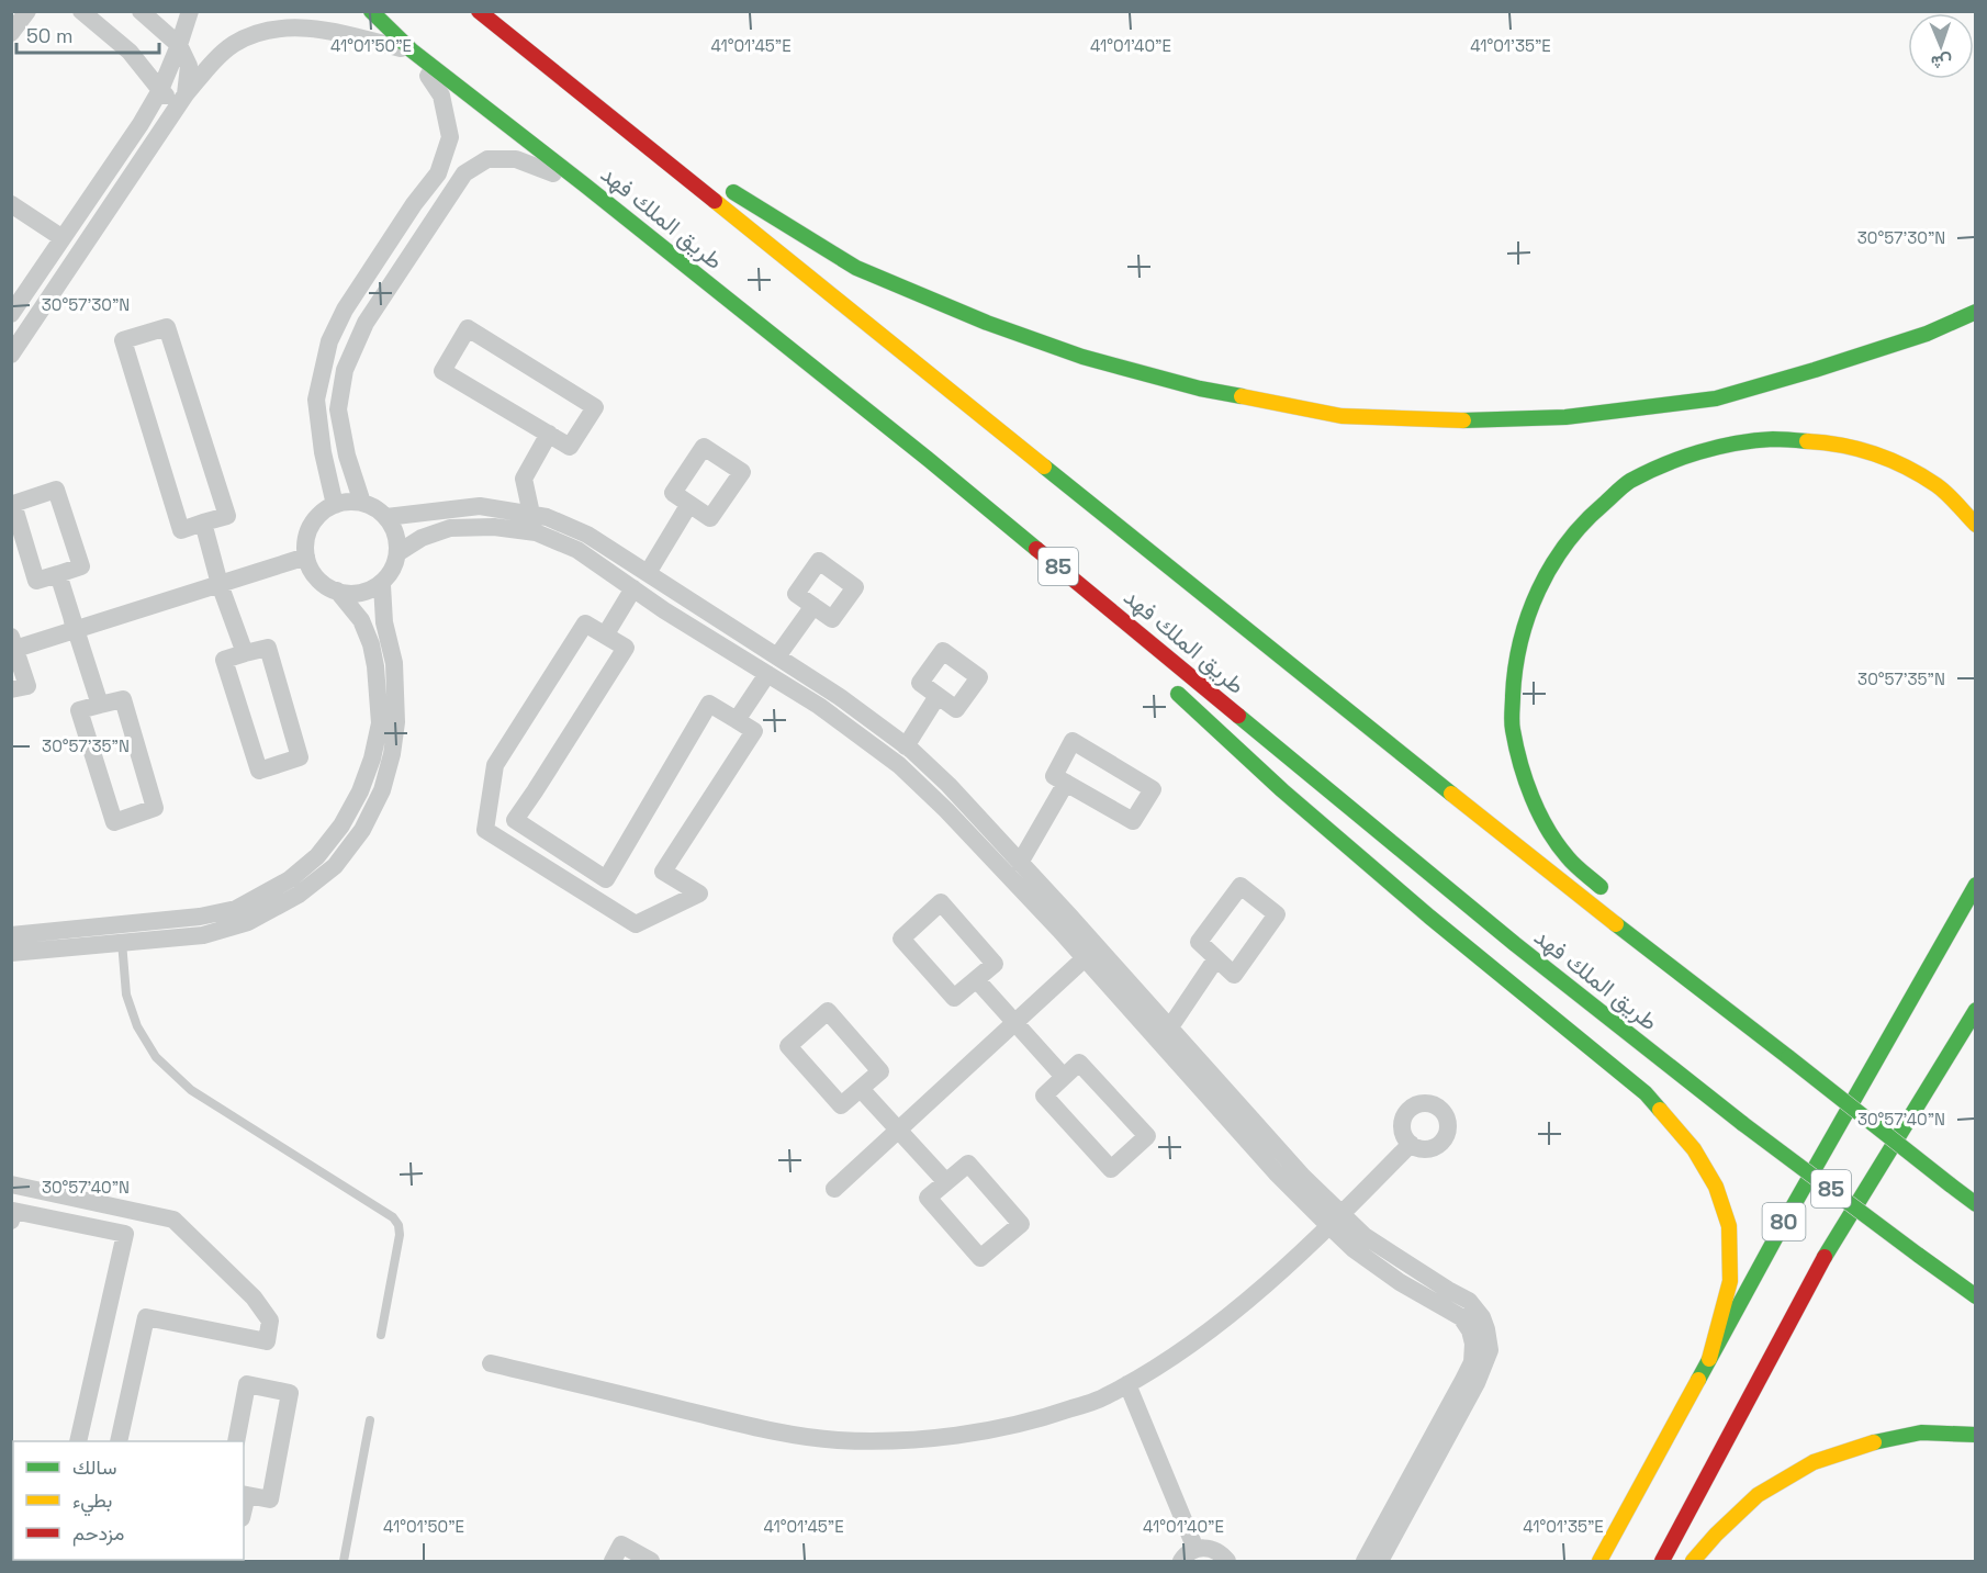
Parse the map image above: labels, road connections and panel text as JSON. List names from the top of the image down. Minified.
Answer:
{"streets":{"highway":["طريق الملك فهد","85","80"]},"legend":["سالك","بطيء","مزدحم"],"scale_bar":"50 m","north":"bottom","coordinates":["41°01'50\"E","41°01'45\"E","41°01'40\"E","41°01'35\"E","30°57'30\"N","30°57'35\"N","30°57'40\"N"]}
